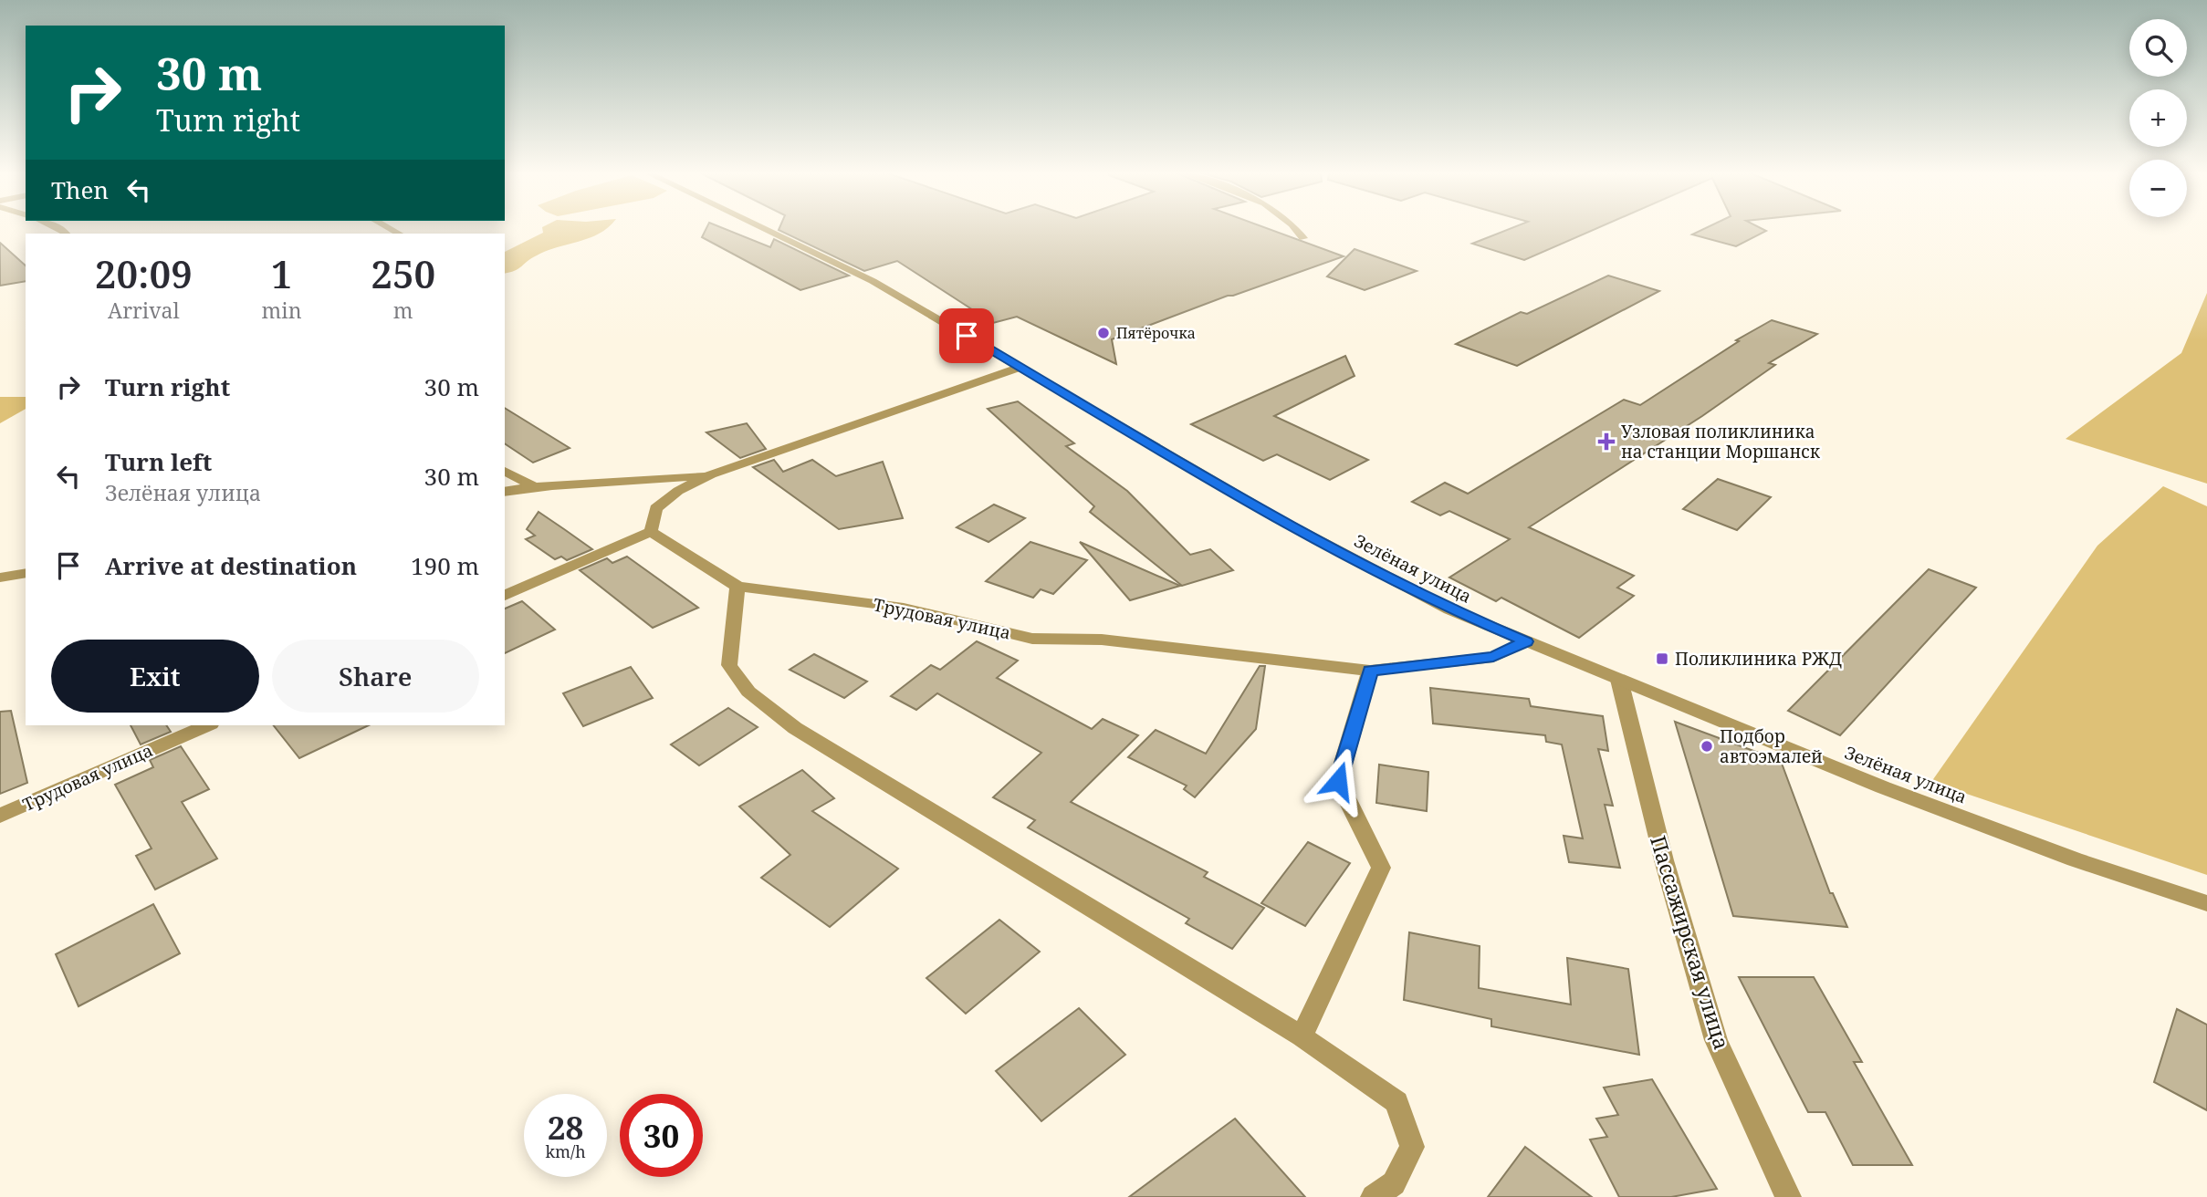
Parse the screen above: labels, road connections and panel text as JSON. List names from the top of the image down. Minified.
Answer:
{"streets":{"street":["Зелёная улица","Трудовая улица","Пассажирская улица"]},"crossings":[["Зелёная улица","Трудовая улица"],["Зелёная улица","Пассажирская улица"]],"places":{"other":["Пятёрочка","Подбор автоэмалей"],"health":["Узловая поликлиника на станции Моршанск"],"transit":["Поликлиника РЖД"]},"page":{"map_buttons":["+","−"],"turn":["30 m","Turn right"],"then":"Then","eta":["20:09","Arrival","1","min","250","m"],"list":[{"name":"Turn right","value":"30 m"},{"name":"Turn left","note":"Зелёная улица","value":"30 m"},{"name":"Arrive at destination","value":"190 m"}],"buttons":["Exit","Share"],"speed":"28 km/h","limit":"30"}}
